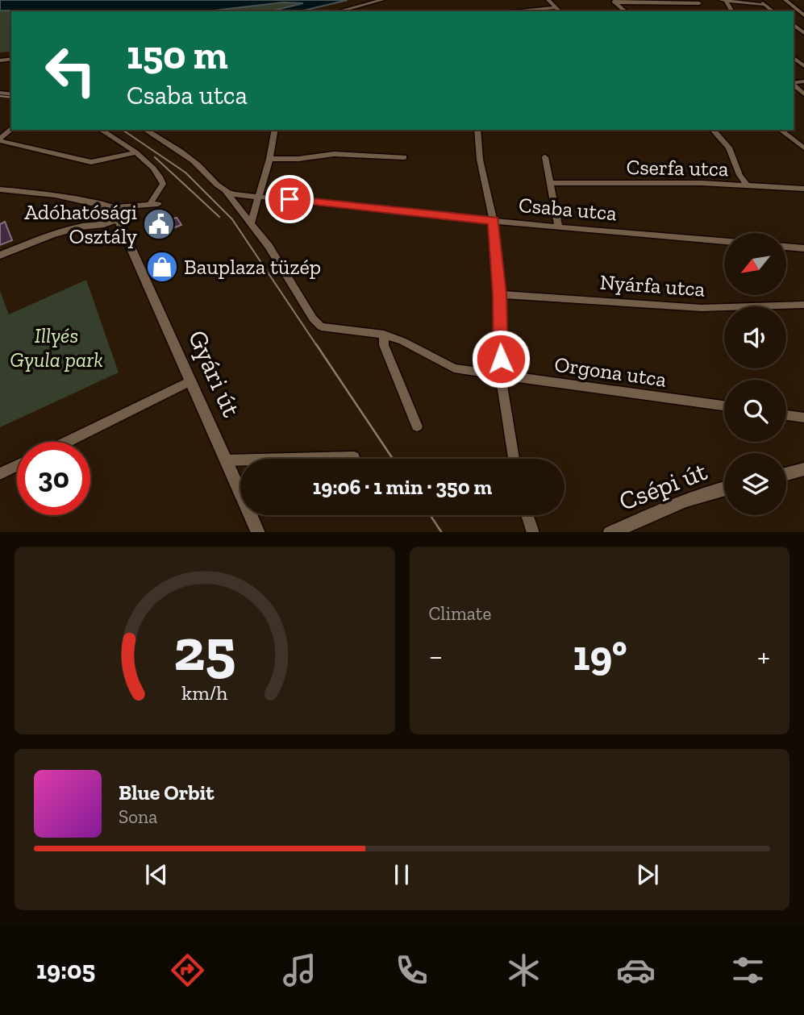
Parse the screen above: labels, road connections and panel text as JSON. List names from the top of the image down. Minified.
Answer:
{"streets":{"street":["Cserfa utca","Csaba utca","Nyárfa utca","Orgona utca","Gyári út","Csépi út"]},"parks":["Illyés Gyula park"],"places":{"public building":["Adóhatósági Osztály"],"shop":["Bauplaza tüzép"]},"north":"bottom left","page":{"turn":["150 m","Csaba utca"],"limit":"30","trip":"19:06 · 1 min · 350 m","tile":"Climate","heat":["−","19°","+"],"song":["Blue Orbit","Sona"],"tabs":"19:05","gauge":["25","km/h"]}}
